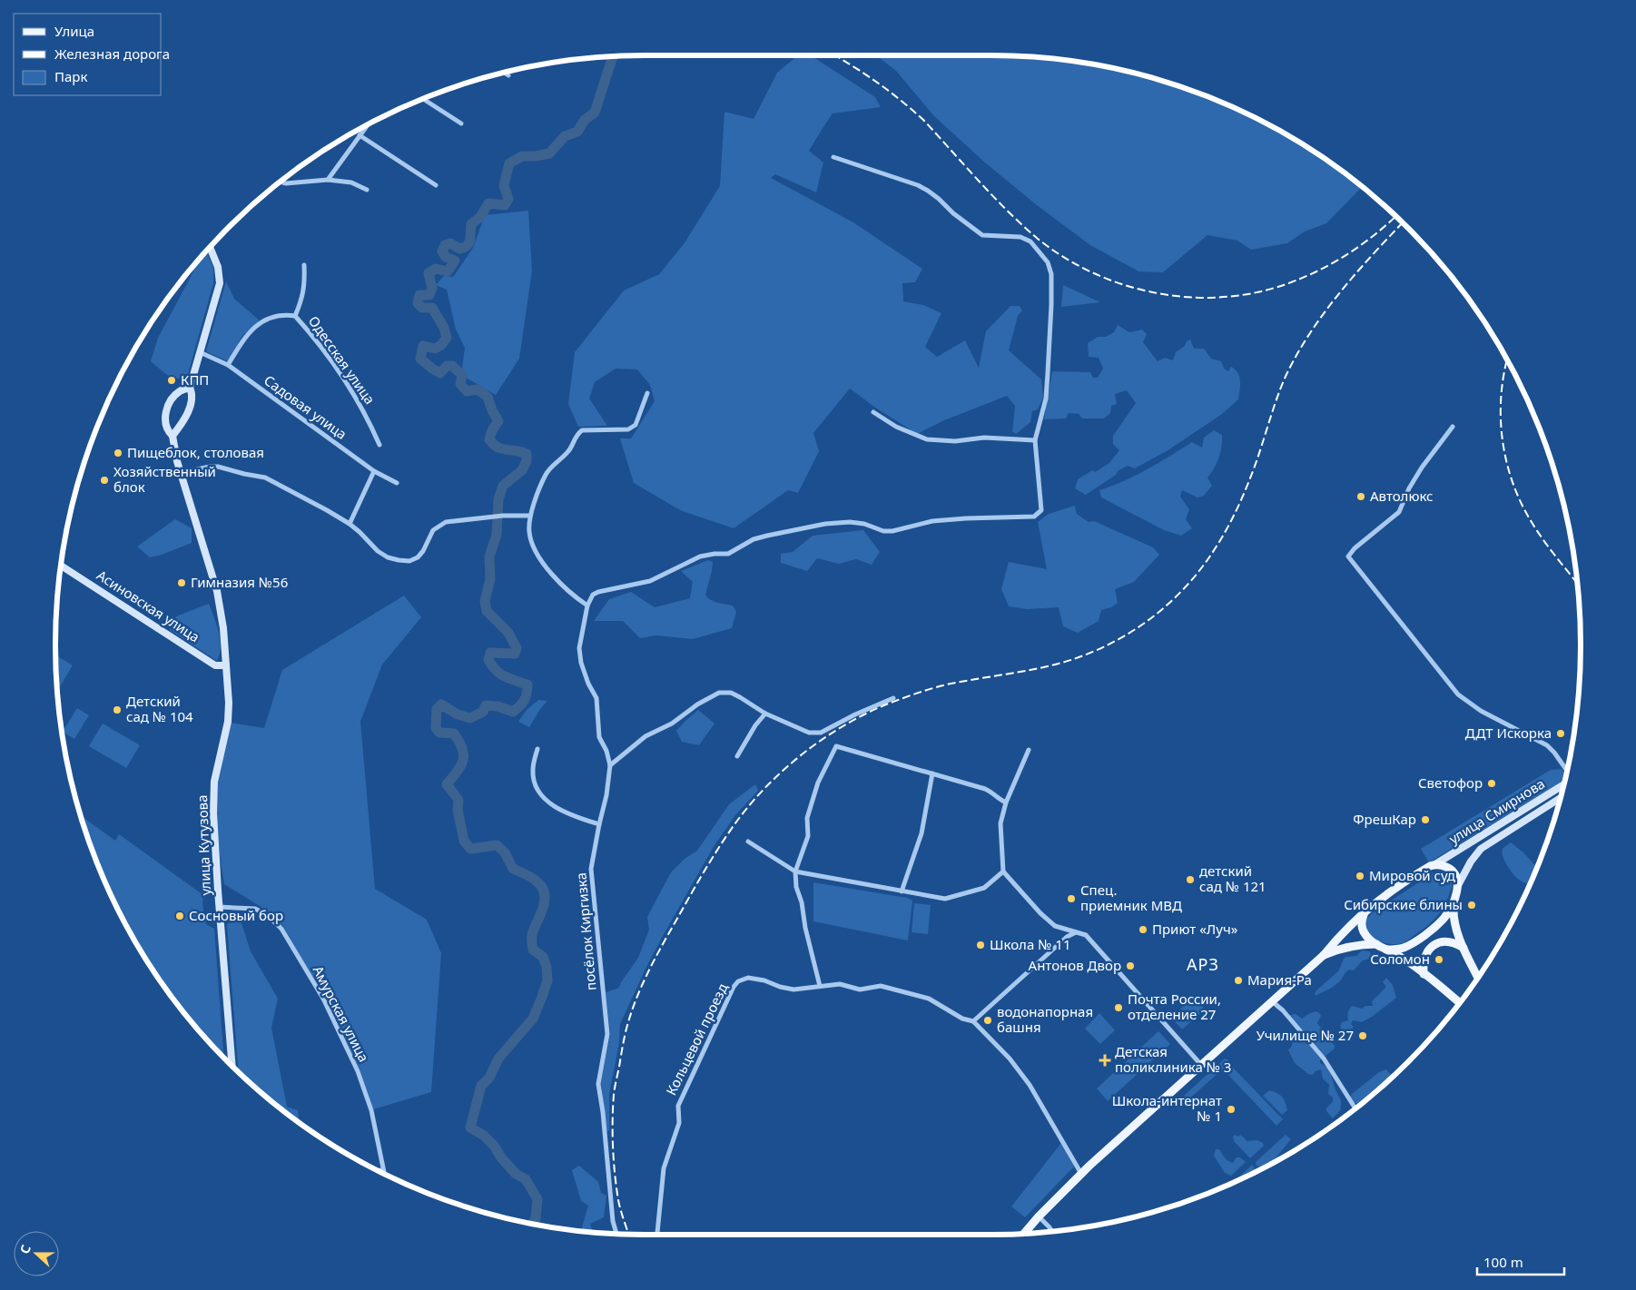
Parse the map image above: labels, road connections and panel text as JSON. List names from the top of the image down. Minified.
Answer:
{"streets":{"street":["Одесская улица","Садовая улица","Асиновская улица","улица Смирнова","улица Кутузова","посёлок Киргизка","Амурская улица","Кольцевой проезд"]},"crossings":[["Одесская улица","Садовая улица"],["Асиновская улица","улица Кутузова"],["улица Кутузова","Амурская улица"]],"districts":["АРЗ"],"places":{"other":["КПП","Пищеблок, столовая","Хозяйственный блок","Автолюкс","Гимназия №56","Детский сад № 104","ДДТ Искорка","Светофор","ФрешКар","Мировой суд","детский сад № 121","Спец. приемник МВД","Сибирские блины","Сосновый бор","Приют «Луч»","Школа № 11","Соломон","Антонов Двор","Мария-Ра","Почта России, отделение 27","водонапорная башня","Училище № 27","Школа-интернат № 1"],"health":["Детская поликлиника № 3"]},"legend":["Улица","Железная дорога","Парк"],"scale_bar":"100 m","north":"left"}
